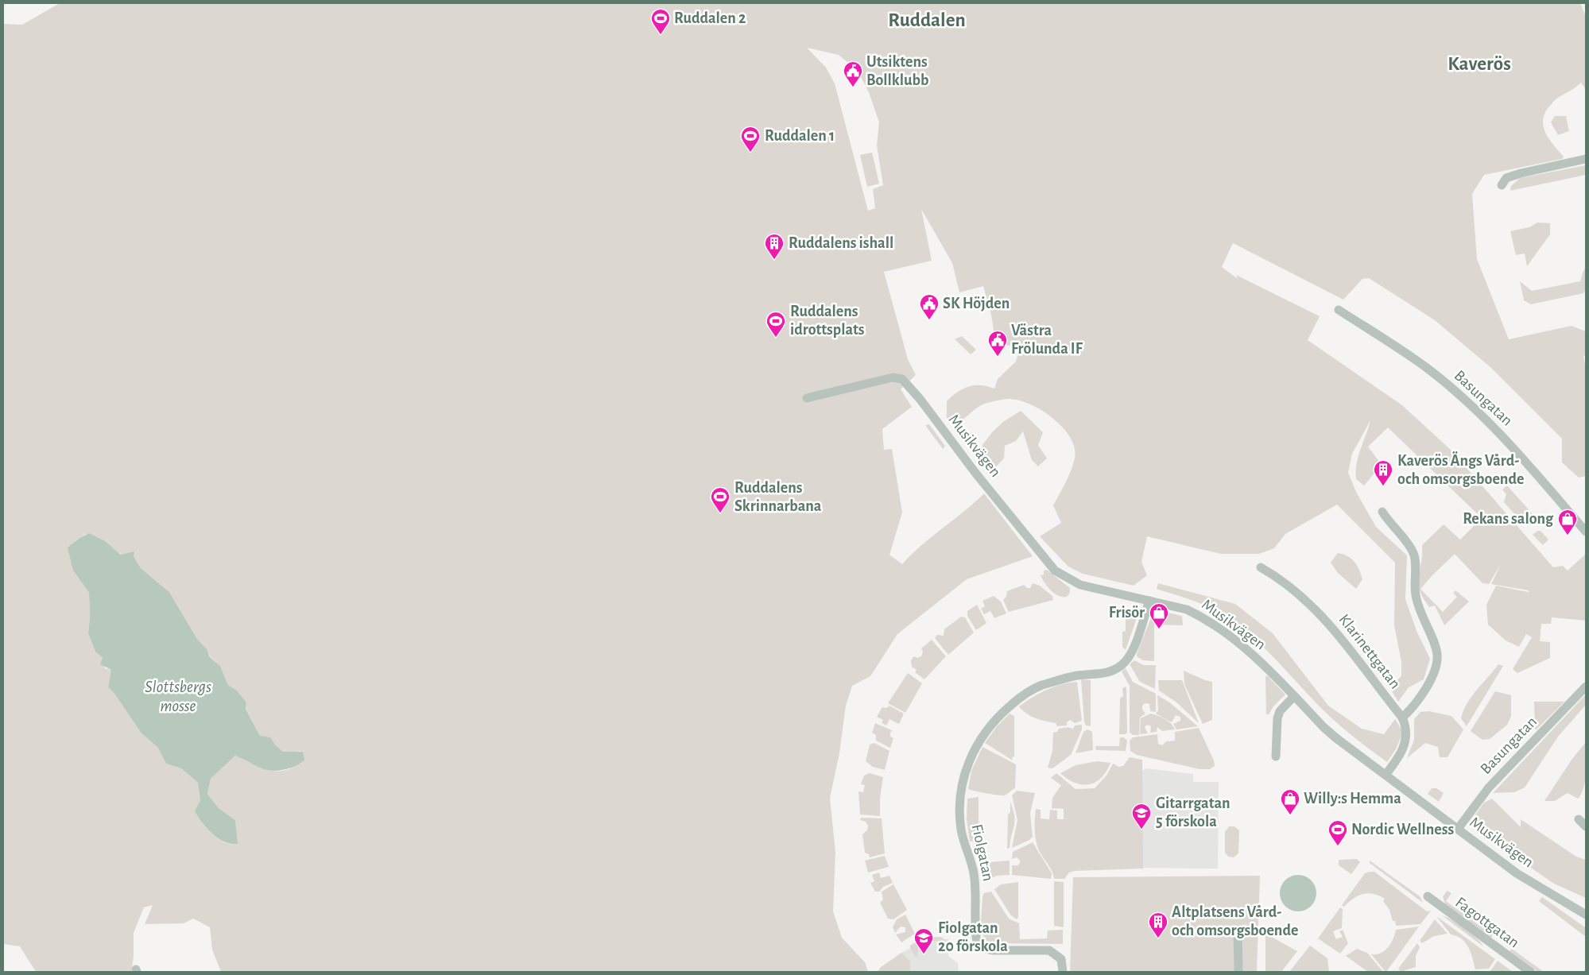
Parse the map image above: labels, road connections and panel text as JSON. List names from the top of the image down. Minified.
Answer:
{"streets":{"street":["Basungatan","Musikvägen","Klarinettgatan","Fiolgatan","Fagottgatan"]},"crossings":[["Basungatan","Musikvägen"],["Musikvägen","Klarinettgatan"],["Musikvägen","Fiolgatan"]],"districts":["Ruddalen","Kaverös"],"water":["Slottsbergs mosse"],"places":{"sports":["Ruddalen 2","Ruddalen 1","Ruddalens idrottsplats","Ruddalens Skrinnarbana","Nordic Wellness"],"public building":["Utsiktens Bollklubb","SK Höjden","Västra Frölunda IF"],"building":["Ruddalens ishall","Kaverös Ängs Vård- och omsorgsboende","Altplatsens Vård- och omsorgsboende"],"shop":["Rekans salong","Frisör","Willy:s Hemma"],"school or university":["Gitarrgatan 5 förskola","Fiolgatan 20 förskola"]}}
